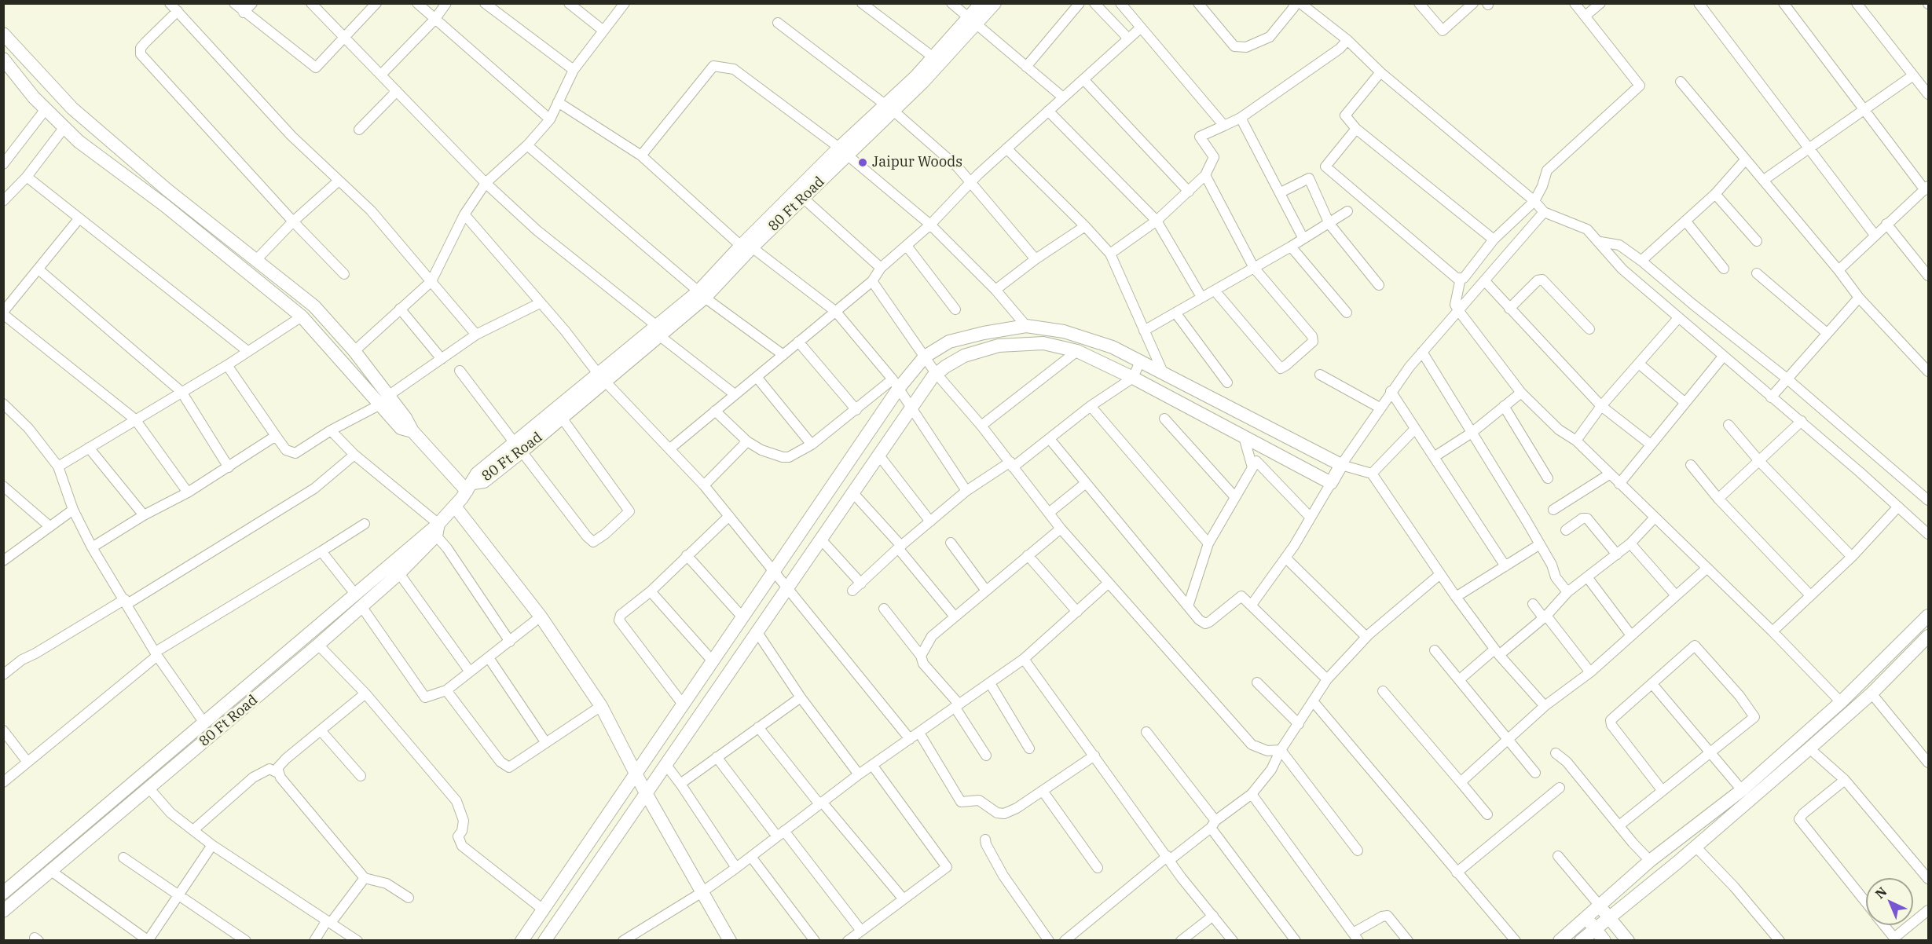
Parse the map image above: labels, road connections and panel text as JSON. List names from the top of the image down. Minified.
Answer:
{"streets":{"street":["80 Ft Road"]},"places":["Jaipur Woods"],"north":"top left"}
